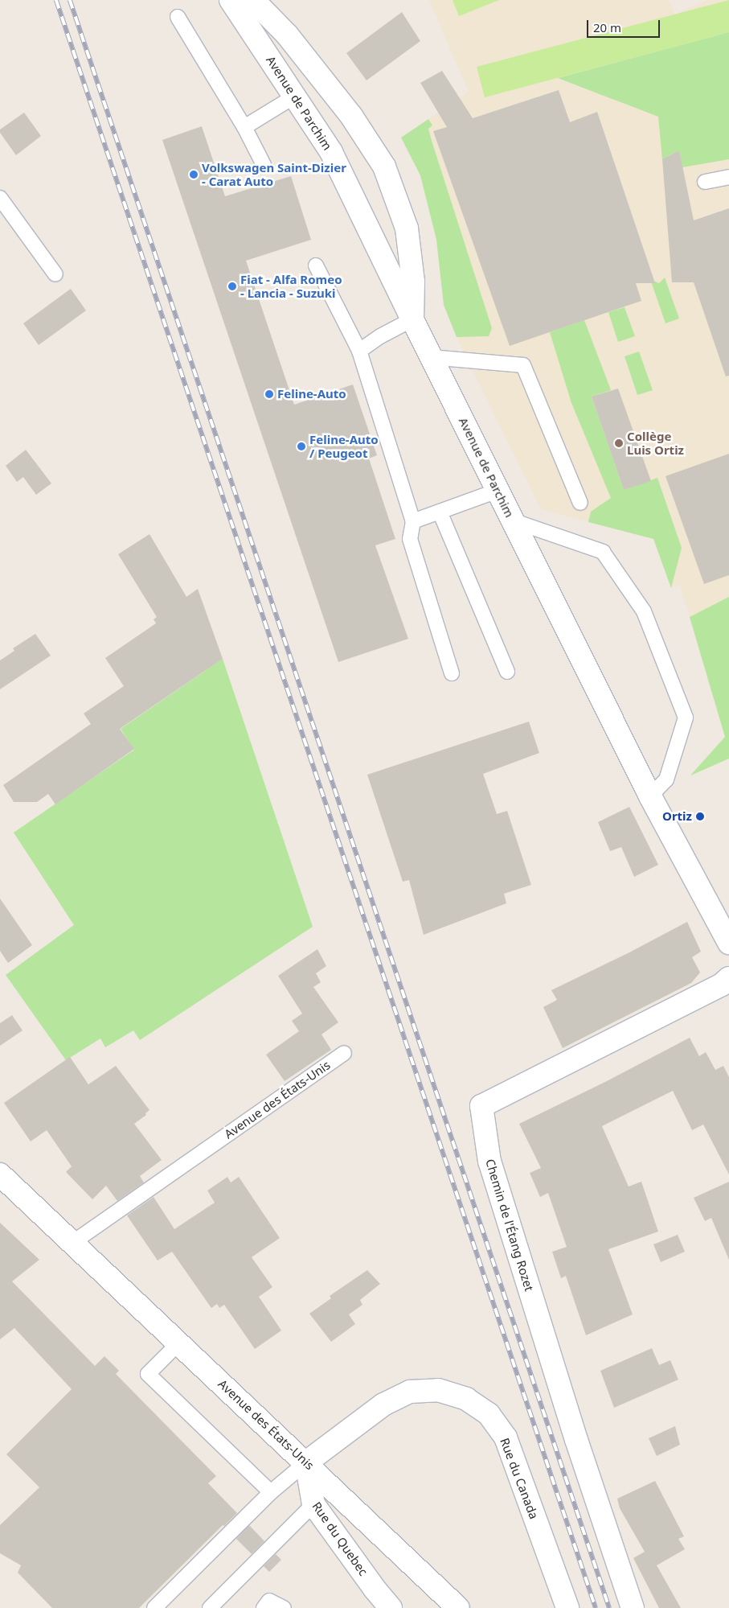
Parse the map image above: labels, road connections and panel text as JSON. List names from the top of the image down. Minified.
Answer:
{"streets":{"street":["Avenue de Parchim","Avenue des États-Unis","Chemin de l'Étang Rozet","Rue du Canada","Rue du Quebec"]},"crossings":[["Avenue des États-Unis","Rue du Canada"],["Avenue des États-Unis","Rue du Quebec"],["Rue du Canada","Rue du Quebec"]],"places":["Volkswagen Saint-Dizier - Carat Auto","Fiat - Alfa Romeo - Lancia - Suzuki","Feline-Auto","Collège Luis Ortiz","Feline-Auto / Peugeot","Ortiz"],"scale_bar":"20 m"}
